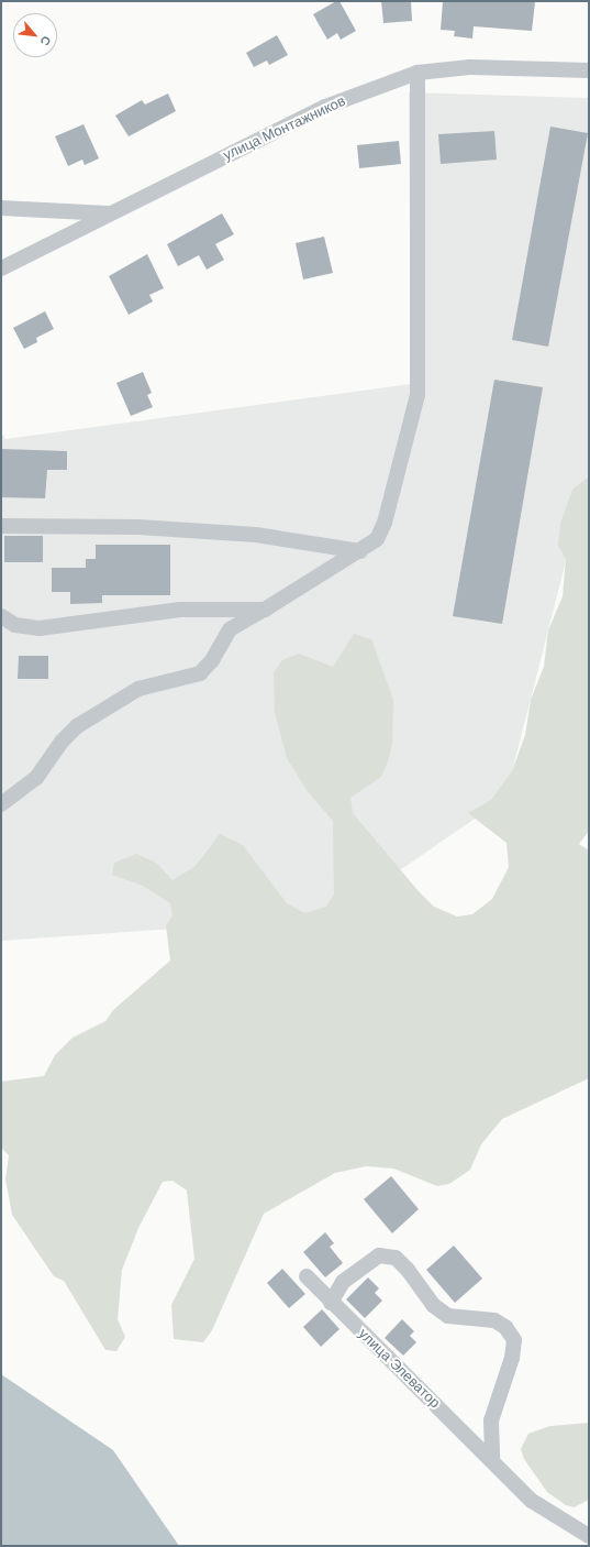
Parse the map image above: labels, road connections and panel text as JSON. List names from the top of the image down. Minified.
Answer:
{"streets":{"street":["улица Монтажников","улица Элеватор"]},"north":"bottom right"}
